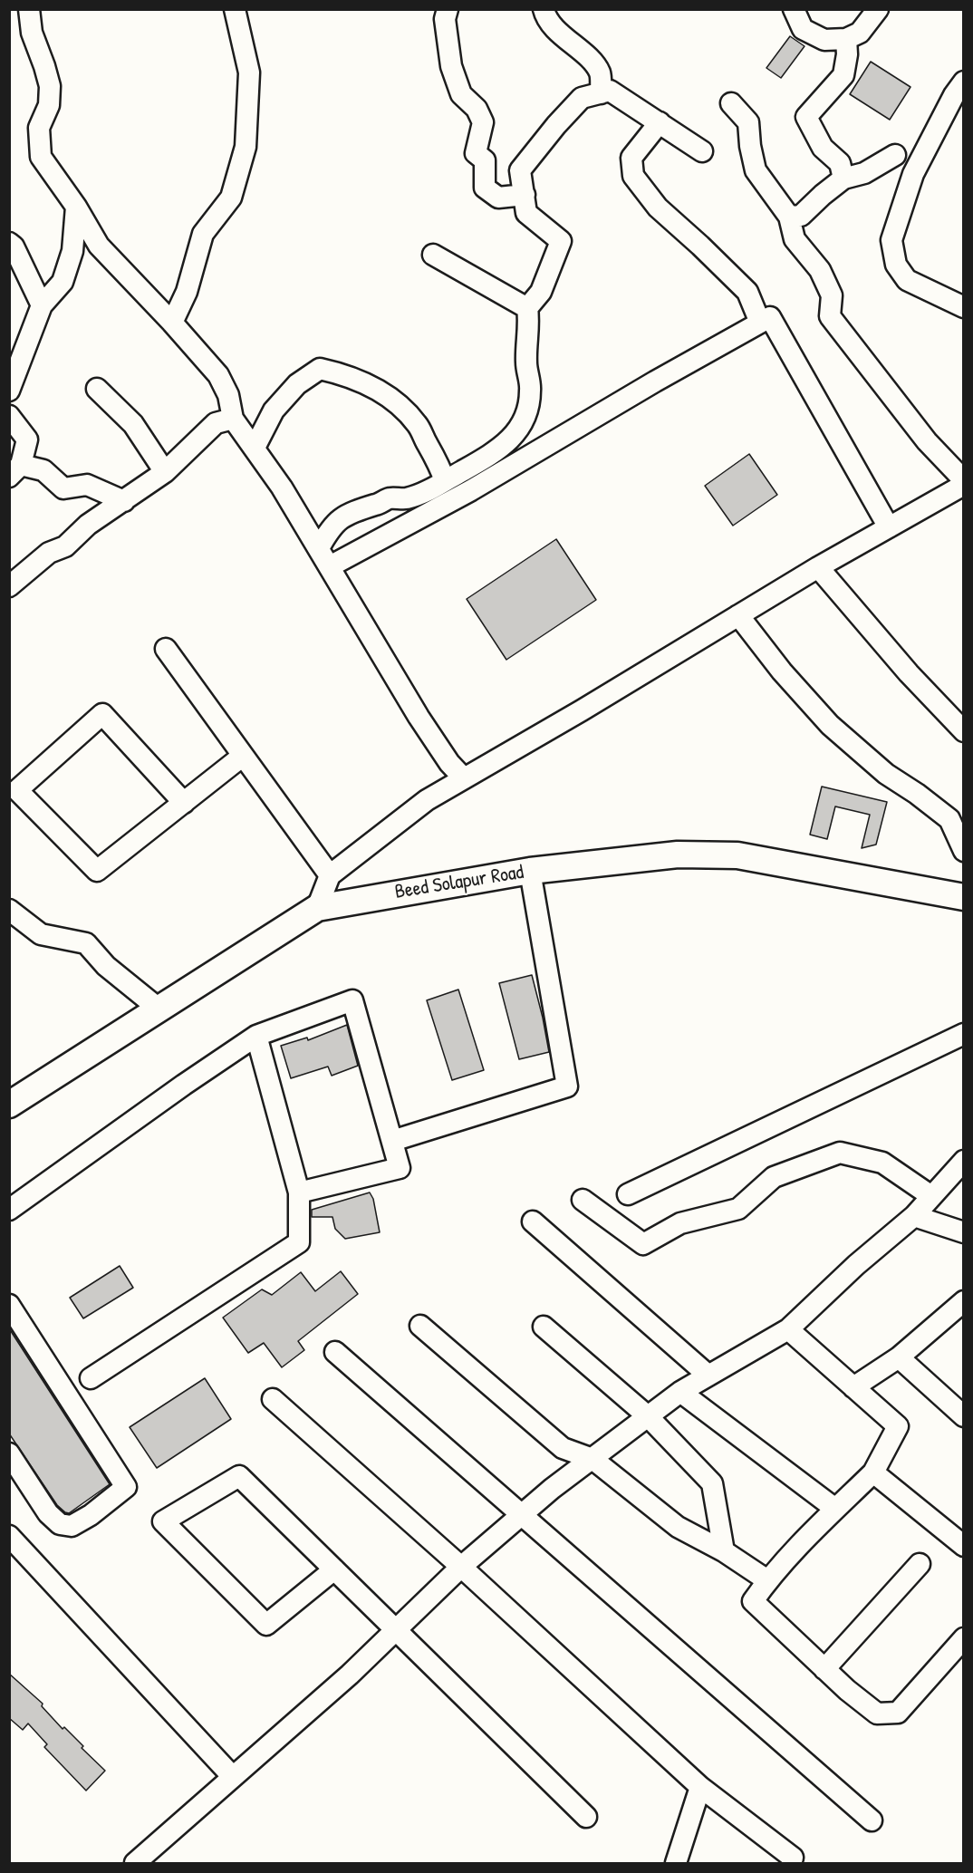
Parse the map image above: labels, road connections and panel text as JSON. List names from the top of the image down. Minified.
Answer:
{"streets":{"main road":["Beed Solapur Road"]}}
